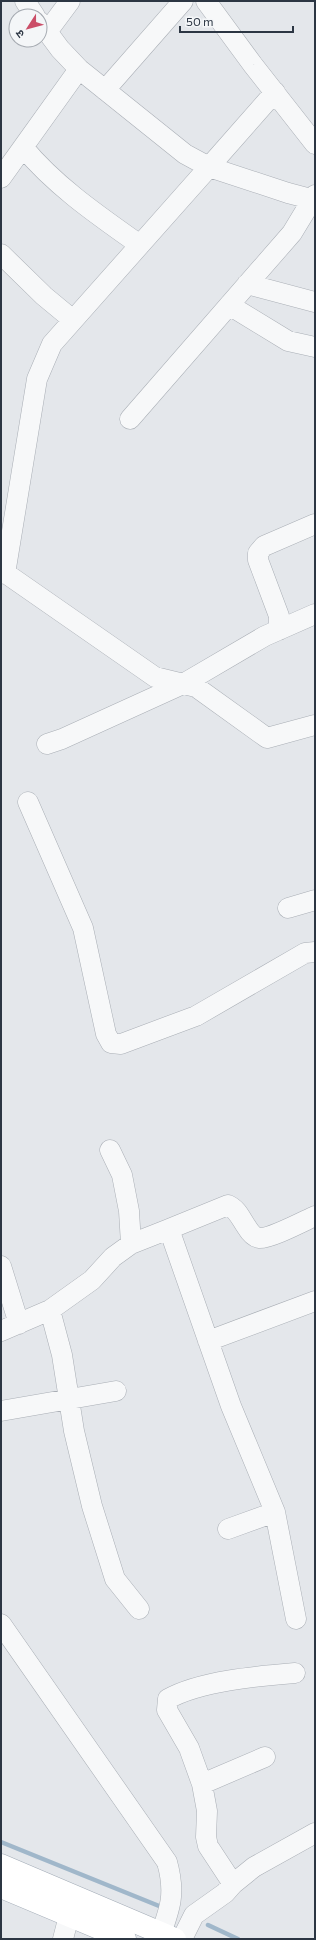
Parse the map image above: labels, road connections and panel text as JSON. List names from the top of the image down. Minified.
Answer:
{"scale_bar":"50 m","north":"bottom left"}
